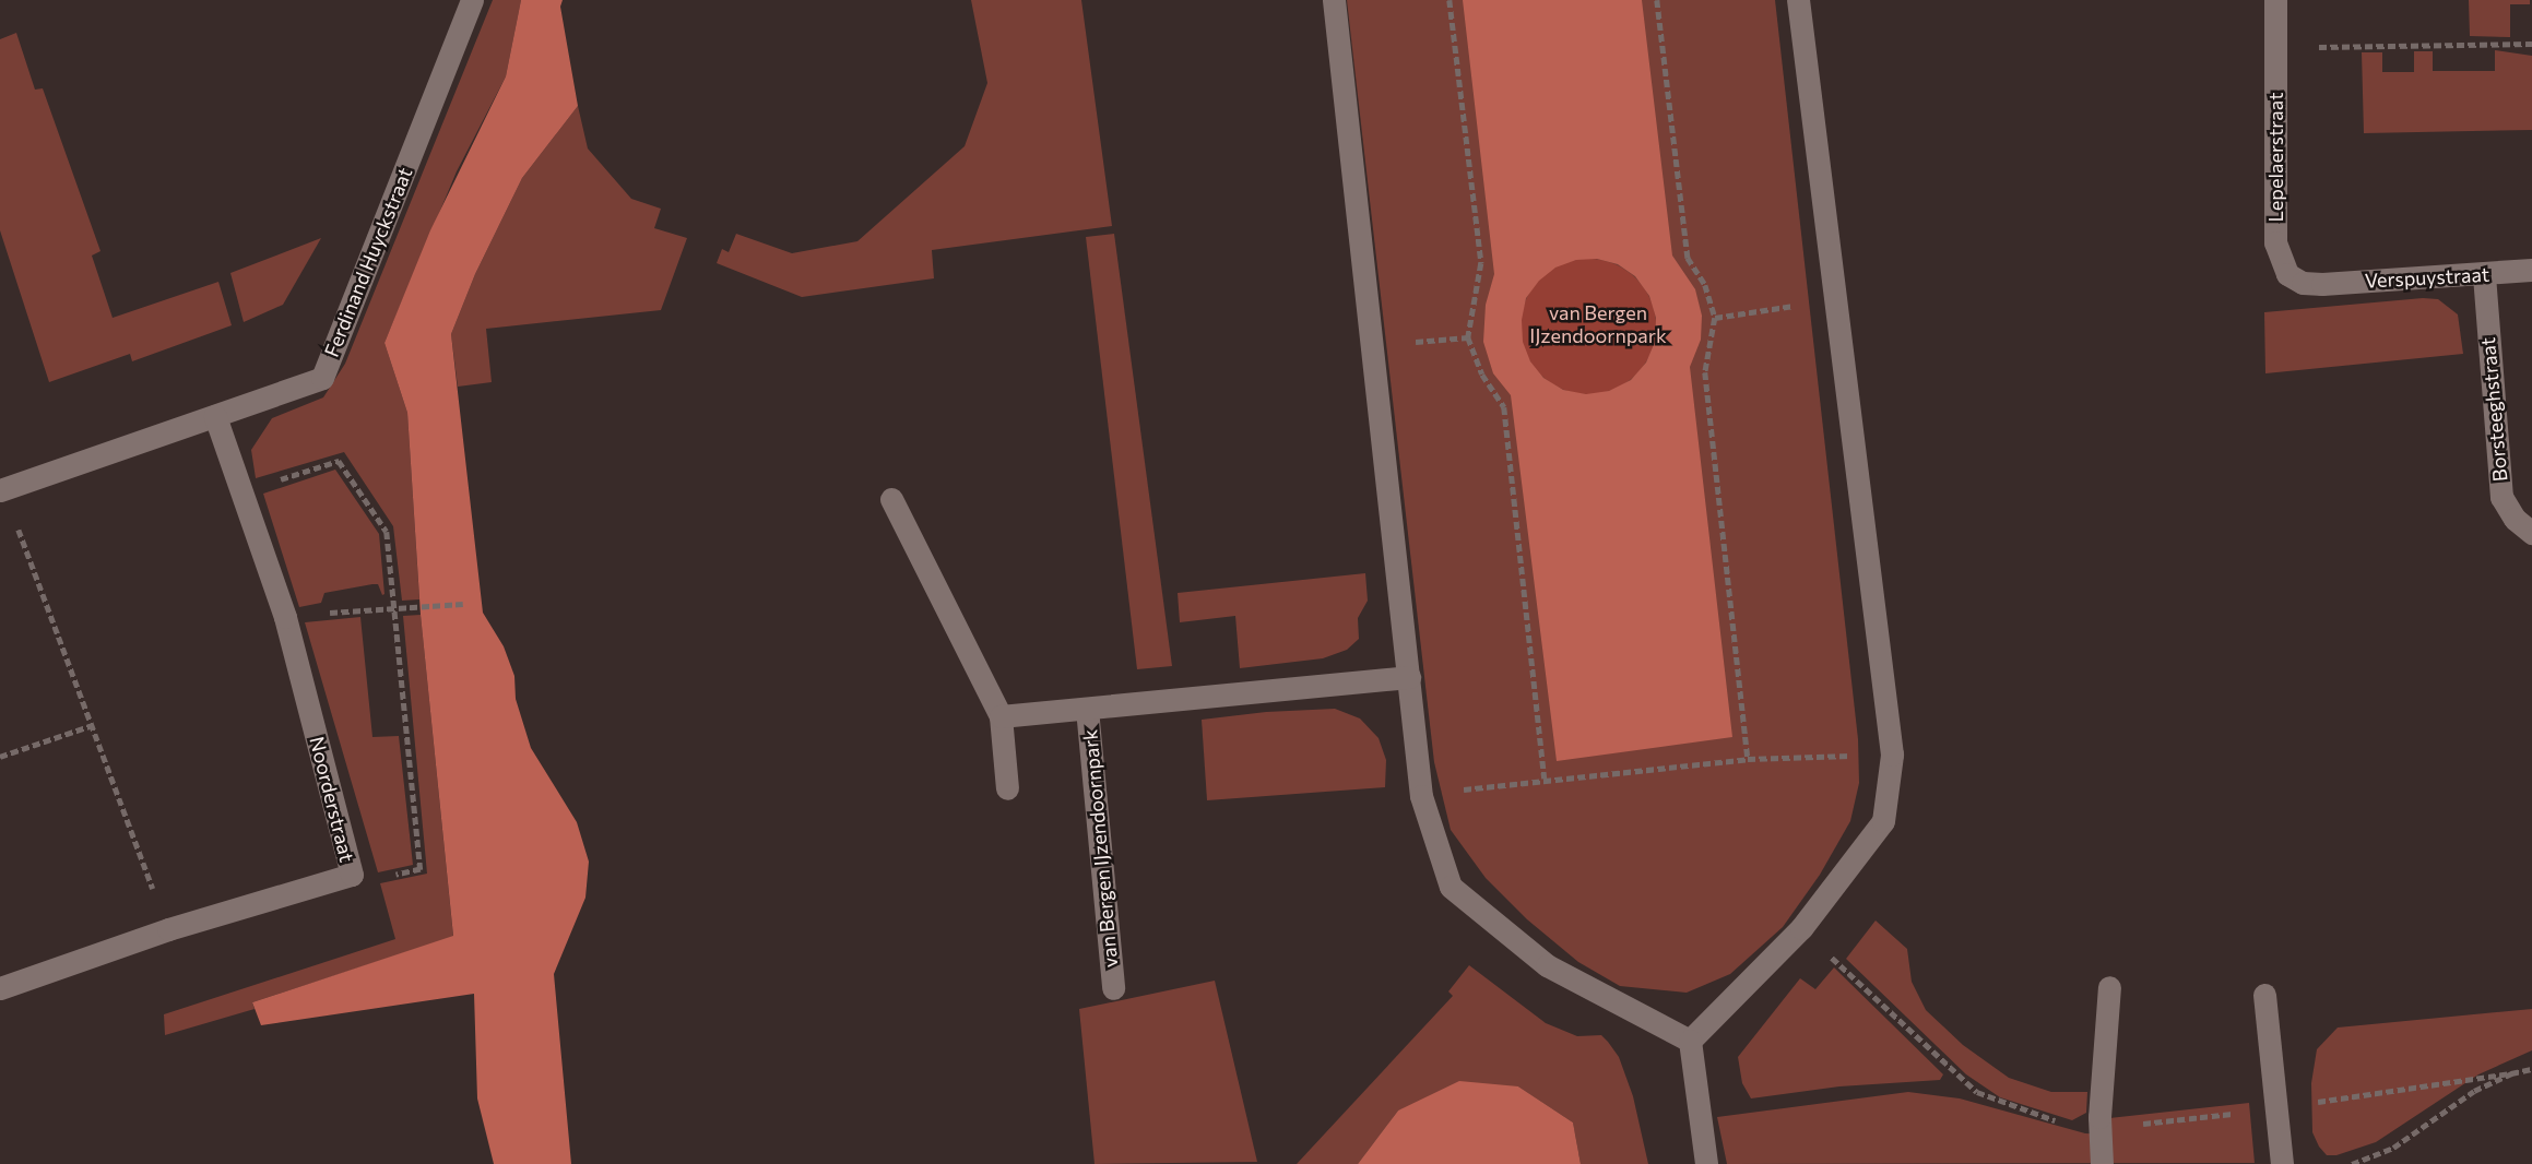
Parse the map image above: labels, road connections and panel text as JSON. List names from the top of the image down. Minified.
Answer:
{"streets":{"street":["Lepelaerstraat","Ferdinand Huyckstraat","Verspuystraat","Borsteeghstraat","Noorderstraat","van Bergen IJzendoornpark"]},"crossings":[["Lepelaerstraat","Verspuystraat"],["Ferdinand Huyckstraat","Noorderstraat"],["Verspuystraat","Borsteeghstraat"]],"parks":["van Bergen IJzendoornpark"]}
